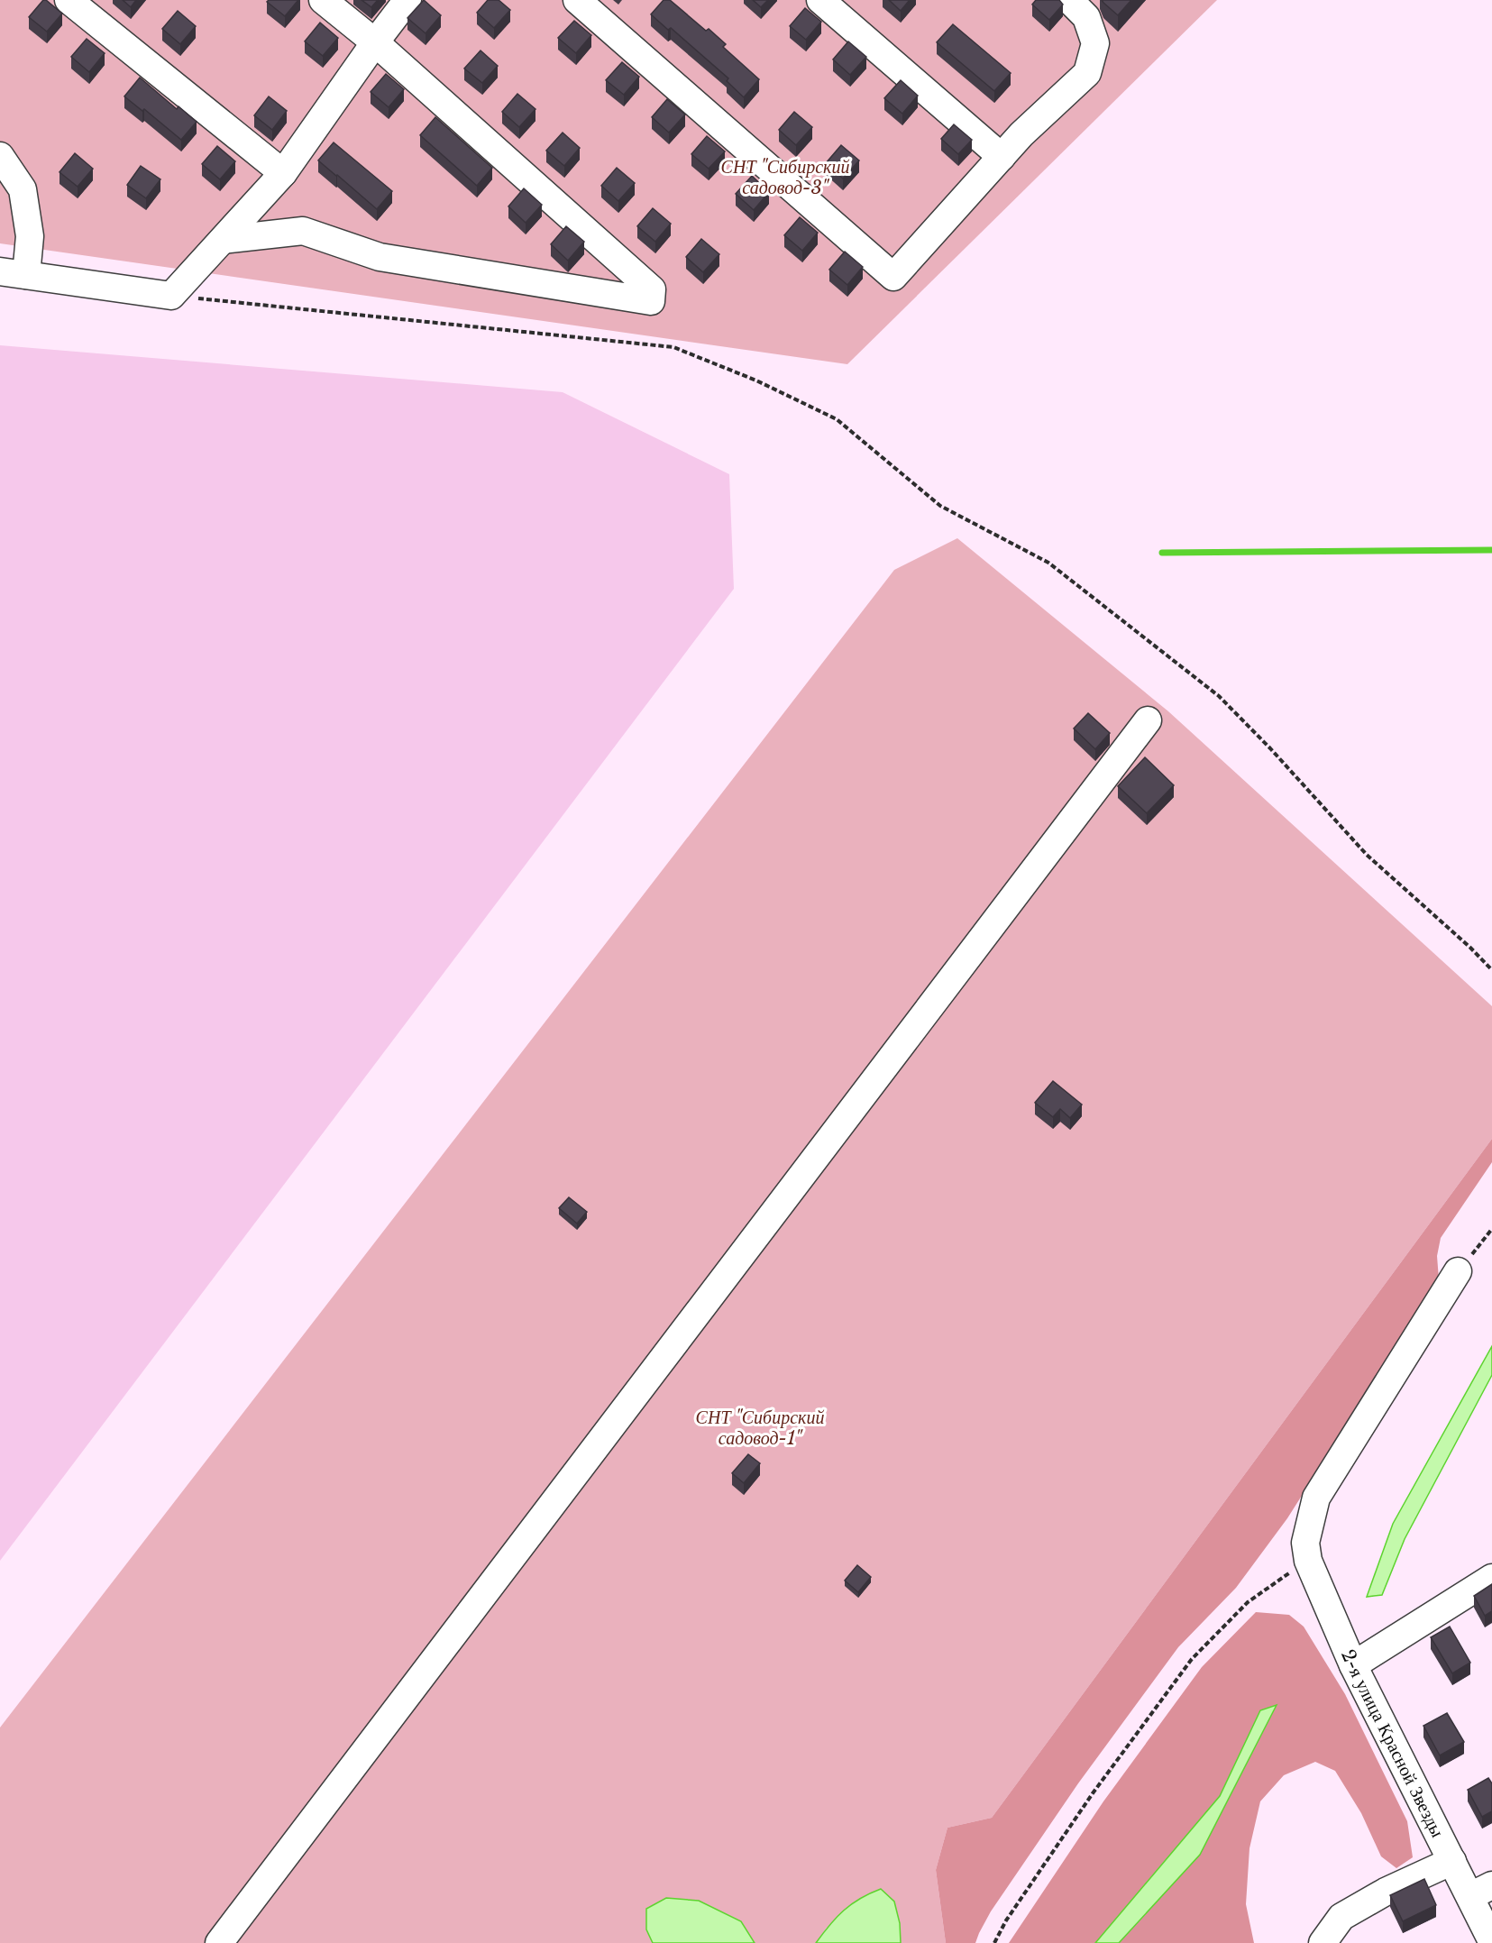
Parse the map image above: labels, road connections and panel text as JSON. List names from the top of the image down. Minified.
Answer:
{"streets":{"street":["2-я улица Красной Звезды"]},"parks":["СНТ \"Сибирский садовод-3\"","СНТ \"Сибирский садовод-1\""]}
